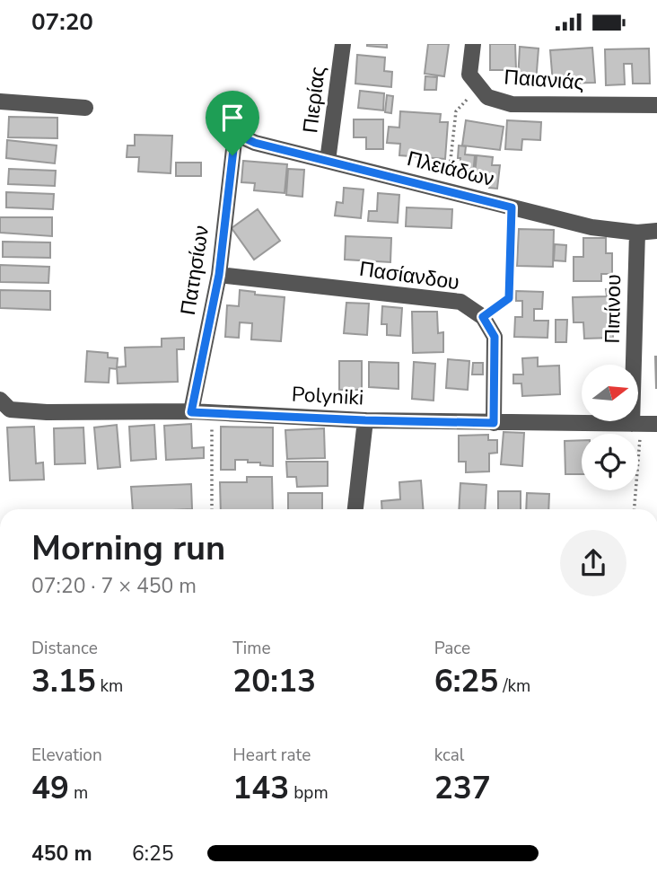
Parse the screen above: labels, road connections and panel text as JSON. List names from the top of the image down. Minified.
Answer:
{"streets":{"street":["Παιανιάς","Πιερίας","Πλειάδων","Πατησίων","Πασίανδου","Πιπίνου","Polyniki"]},"crossings":[["Πιερίας","Πλειάδων"],["Πλειάδων","Πατησίων"],["Πλειάδων","Πιπίνου"],["Πατησίων","Πασίανδου"],["Πατησίων","Polyniki"],["Πιπίνου","Polyniki"]],"north":"right","page":{"status":"07:20","heading":["Morning run","07:20 · 7 × 450 m"],"stats":[["Distance","3.15 km"],["Time","20:13"],["Pace","6:25 /km"],["Elevation","49 m"],["Heart rate","143 bpm"],["kcal","237"]],"list":[{"name":"450 m","note":"6:25"}]}}
